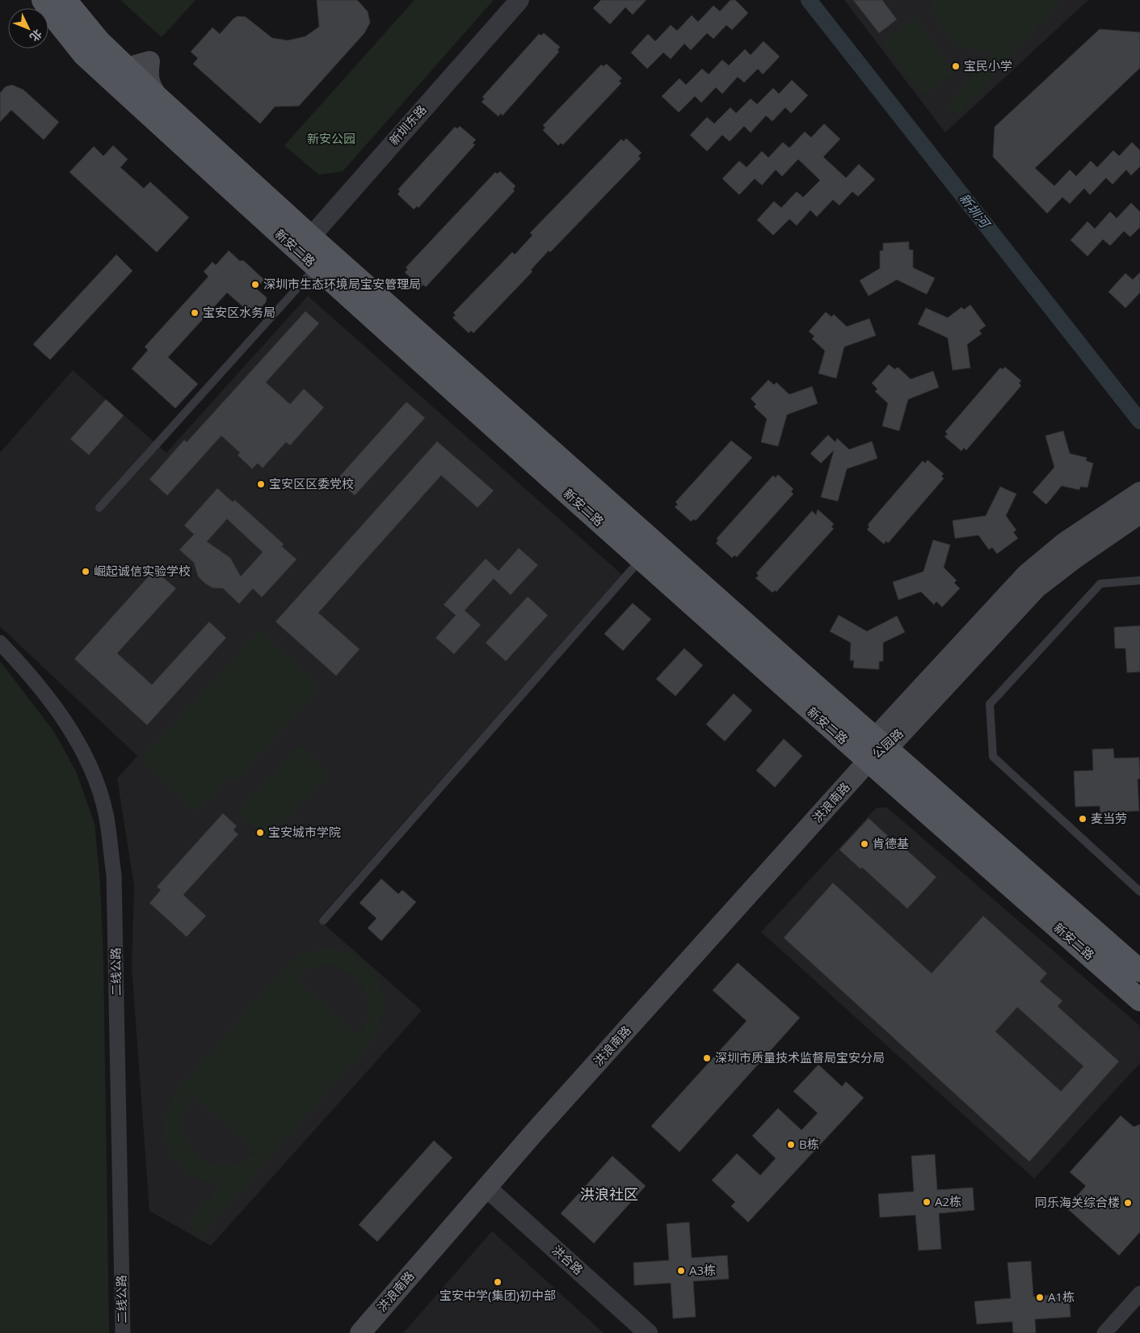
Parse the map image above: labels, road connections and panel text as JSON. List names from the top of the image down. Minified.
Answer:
{"streets":{"main road":["新安二路","公园路","洪浪南路"],"street":["新圳东路","二线公路","洪合路"]},"crossings":[["新圳东路","新安二路"],["新安二路","公园路"],["新安二路","洪浪南路"],["公园路","洪浪南路"],["洪浪南路","洪合路"]],"districts":["洪浪社区"],"water":["新圳河"],"parks":["新安公园"],"places":["宝民小学","深圳市生态环境局宝安管理局","宝安区水务局","宝安区区委党校","崛起诚信实验学校","麦当劳","宝安城市学院","肯德基","深圳市质量技术监督局宝安分局","B栋","A2栋","同乐海关综合楼","A3栋","宝安中学(集团)初中部","A1栋"],"north":"bottom right"}
